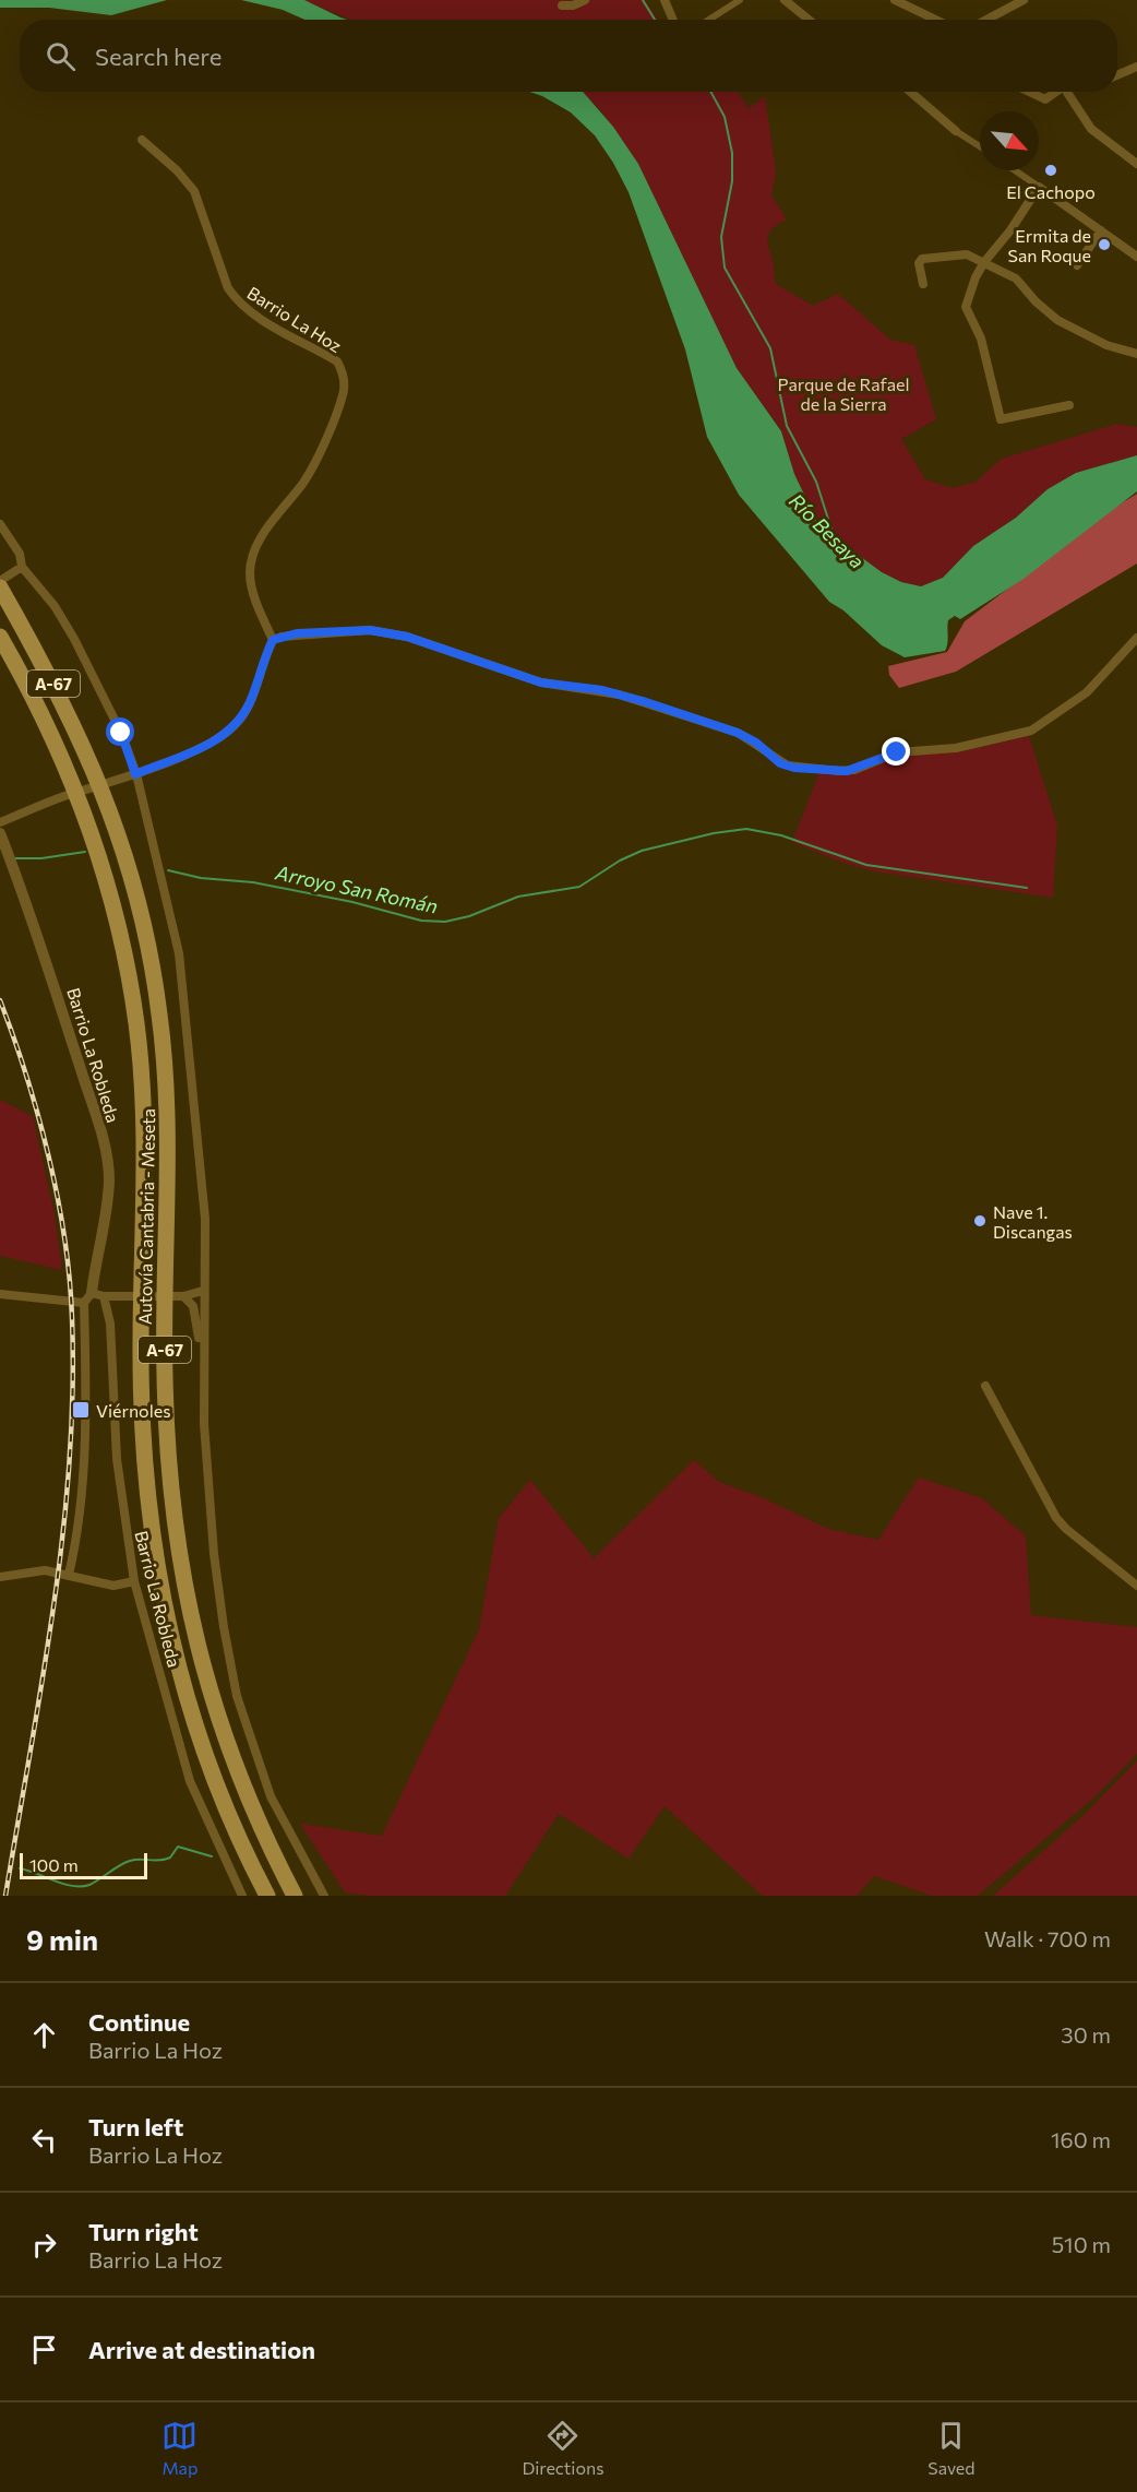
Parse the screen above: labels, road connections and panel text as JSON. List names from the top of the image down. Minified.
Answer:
{"streets":{"highway":["A-67","Autovía Cantabria - Meseta"],"street":["Barrio La Hoz","Barrio La Robleda"]},"water":["Río Besaya","Arroyo San Román"],"parks":["Parque de Rafael de la Sierra"],"places":{"other":["El Cachopo","Ermita de San Roque","Nave 1. Discangas"],"transit":["Viérnoles"]},"scale_bar":"100 m","north":"bottom right","page":{"search":"Search here","scale":"100 m","heading":["9 min","Walk · 700 m"],"list":[["Continue","Barrio La Hoz","30 m"],["Turn left","Barrio La Hoz","160 m"],["Turn right","Barrio La Hoz","510 m"],"Arrive at destination"],"nav":["Map","Directions","Saved"]}}
